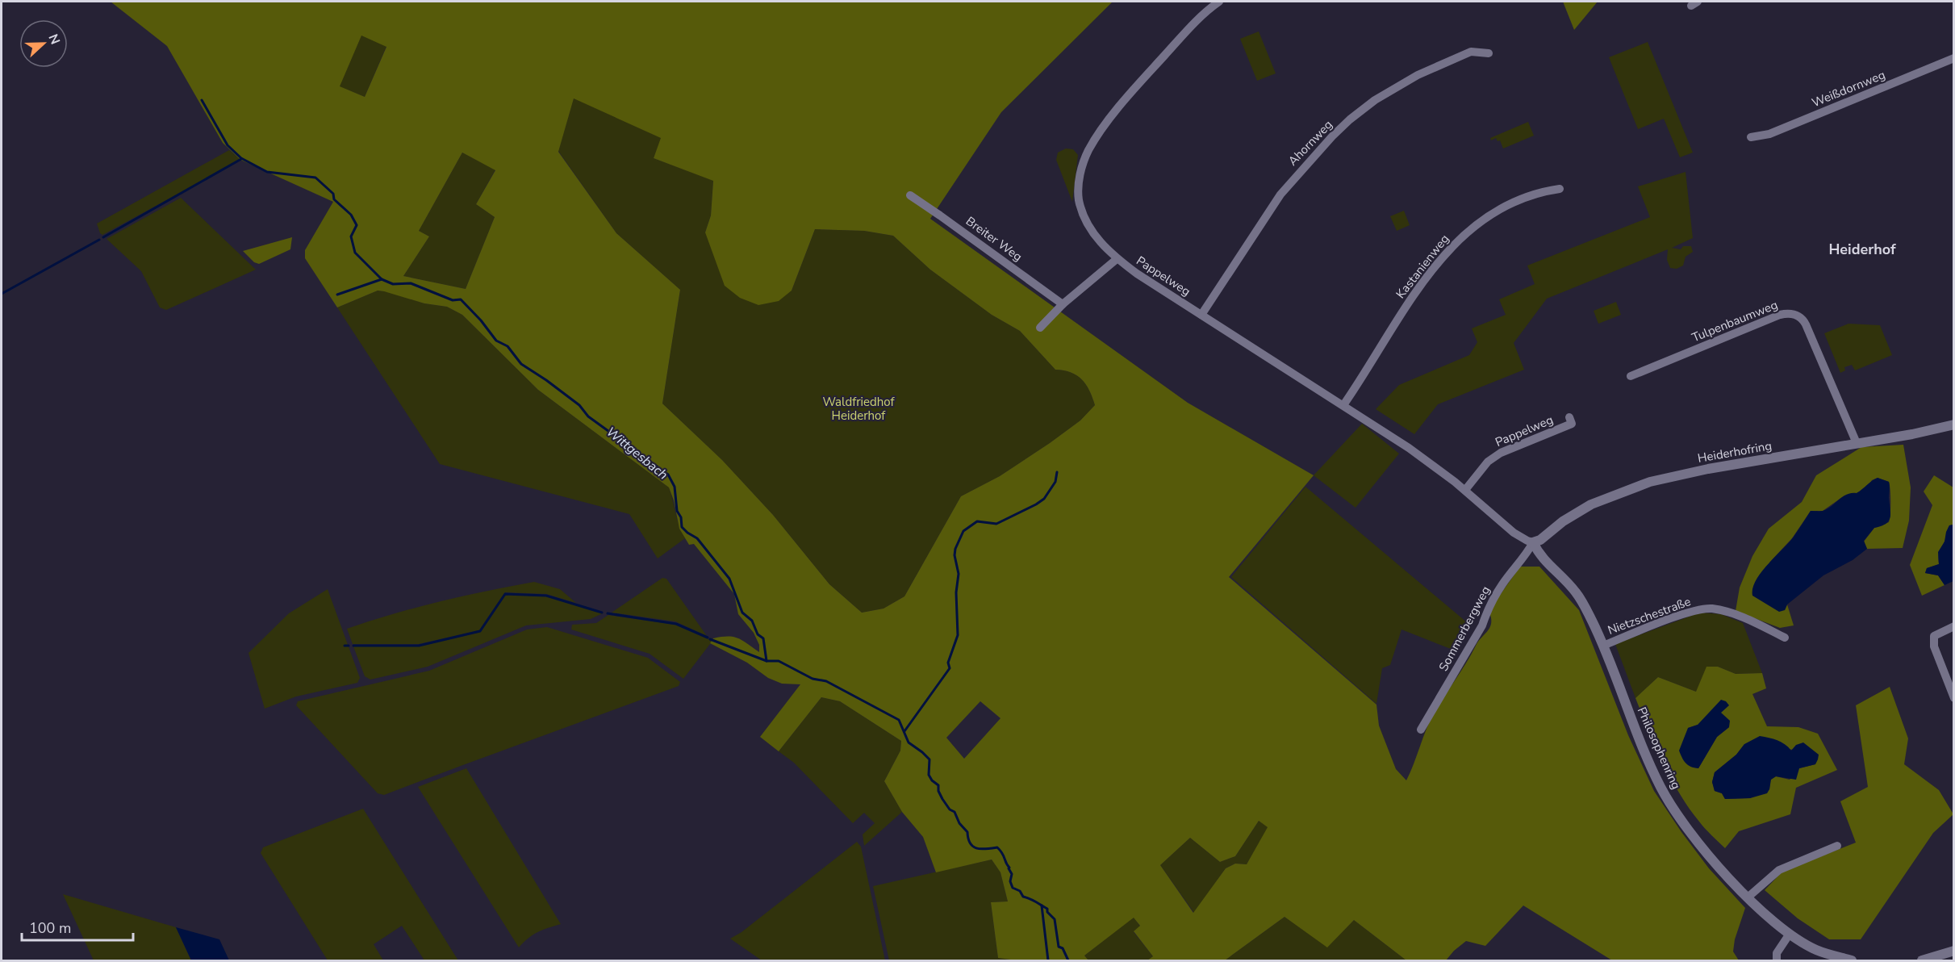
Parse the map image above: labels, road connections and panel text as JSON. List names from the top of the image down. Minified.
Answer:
{"streets":{"street":["Weißdornweg","Ahornweg","Breiter Weg","Kastanienweg","Pappelweg","Tulpenbaumweg","Heiderhofring","Nietzschestraße","Sommerbergweg","Philosophenring"]},"crossings":[["Ahornweg","Pappelweg"],["Kastanienweg","Pappelweg"],["Pappelweg","Heiderhofring"],["Pappelweg","Sommerbergweg"],["Pappelweg","Philosophenring"],["Tulpenbaumweg","Heiderhofring"],["Heiderhofring","Sommerbergweg"],["Heiderhofring","Philosophenring"],["Nietzschestraße","Philosophenring"],["Sommerbergweg","Philosophenring"]],"districts":["Heiderhof"],"water":["Wittgesbach"],"parks":["Waldfriedhof Heiderhof"],"scale_bar":"100 m","north":"right"}
